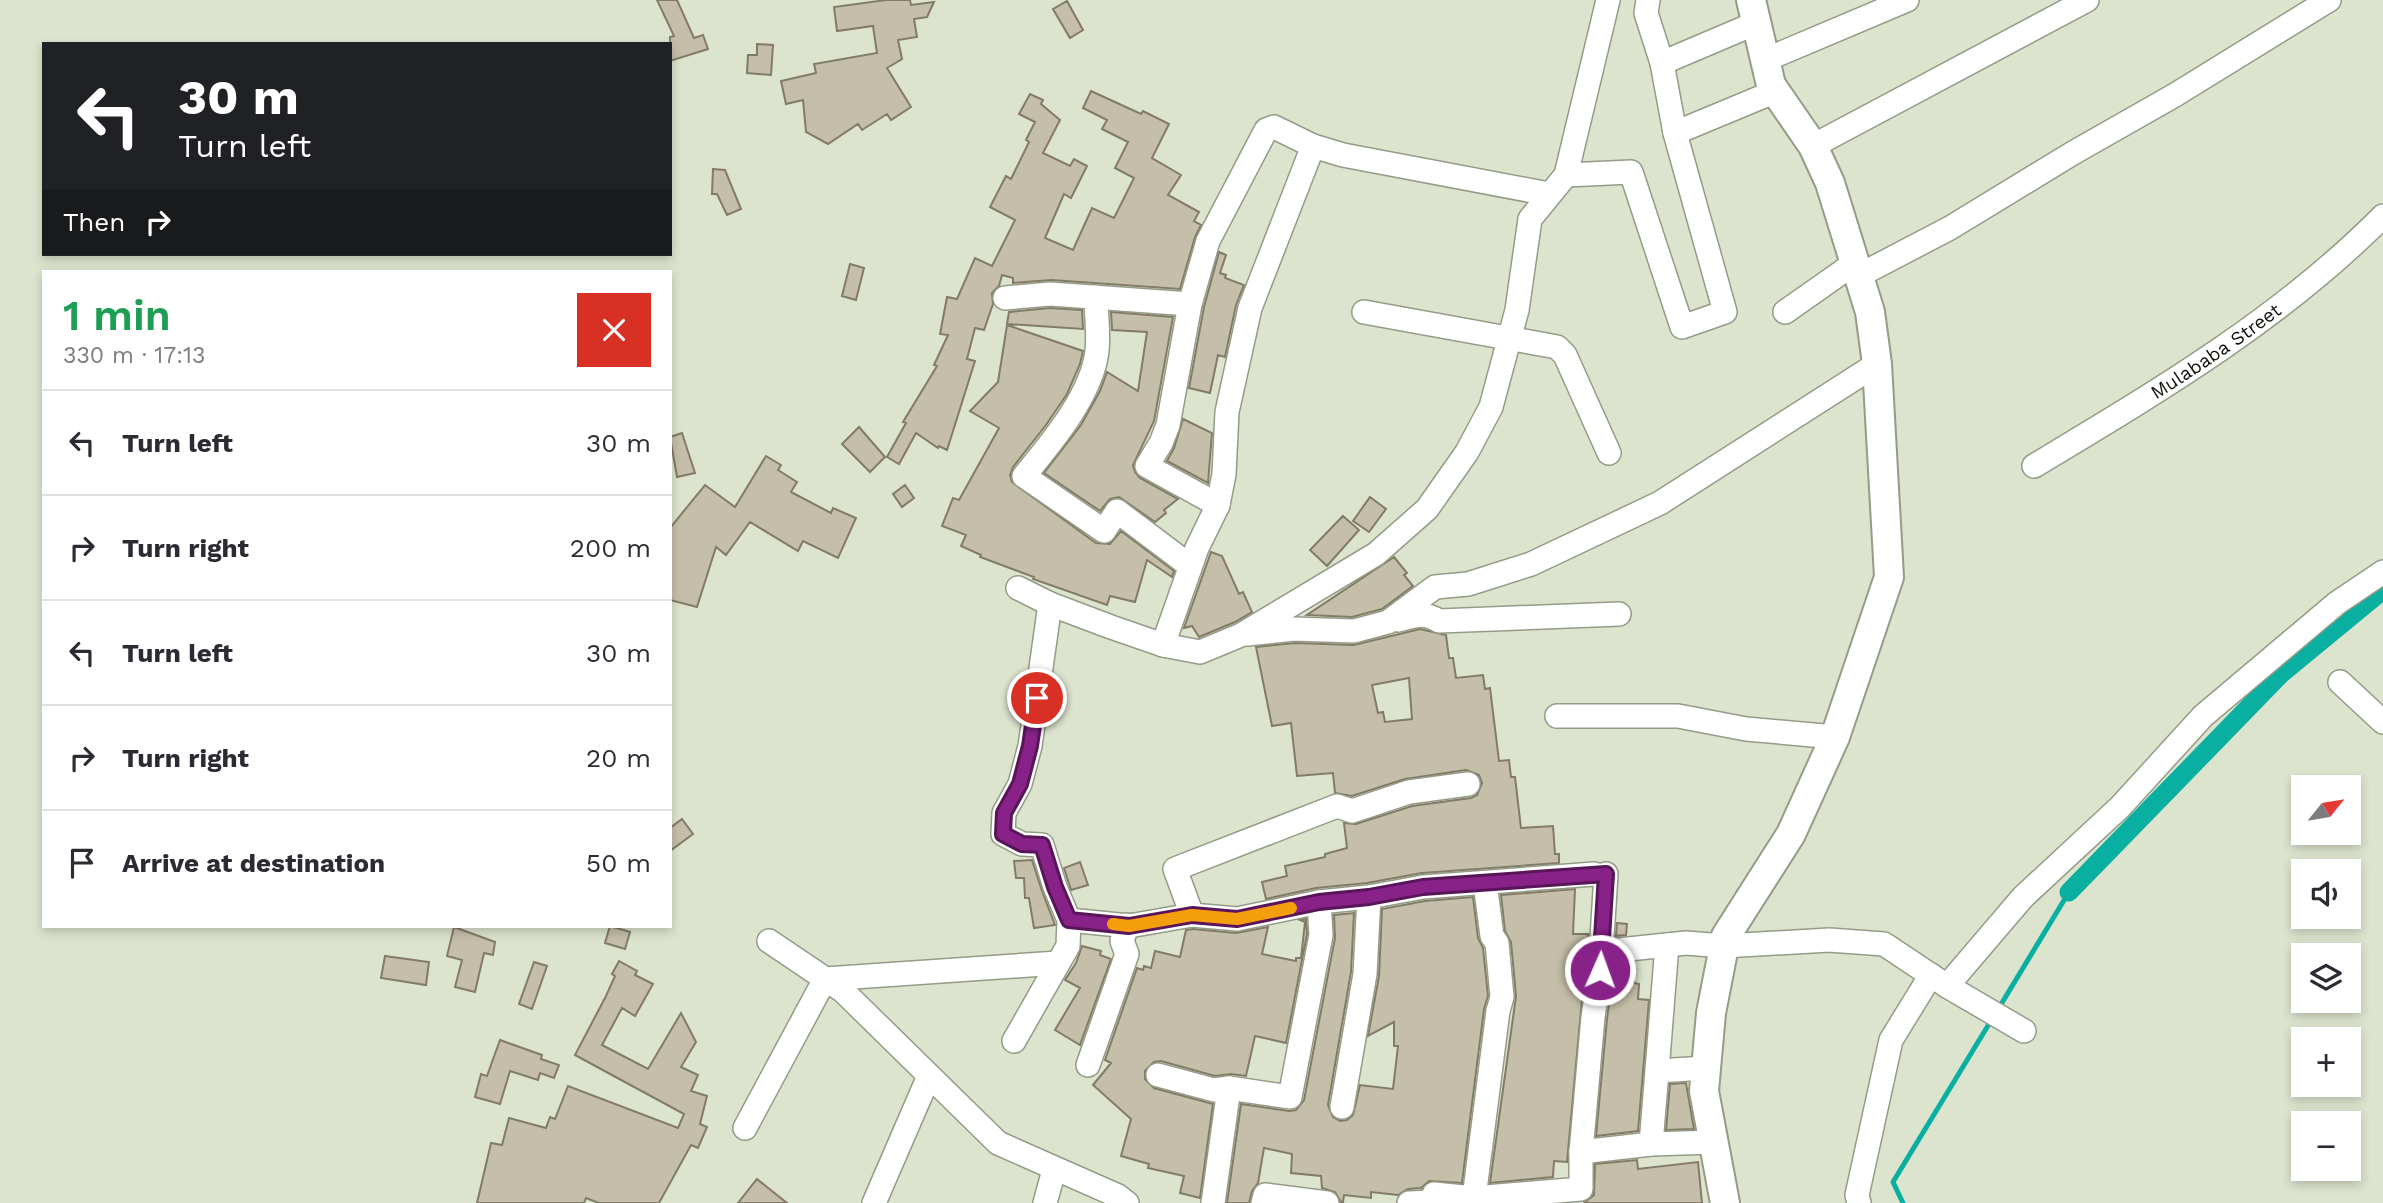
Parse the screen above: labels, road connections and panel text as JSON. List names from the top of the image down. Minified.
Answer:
{"streets":{"street":["Mulababa Street"]},"north":"top right","page":{"turn":["30 m","Turn left"],"then":"Then","heading":["1 min","330 m · 17:13"],"list":[{"name":"Turn left","value":"30 m"},{"name":"Turn right","value":"200 m"},{"name":"Turn left","value":"30 m"},{"name":"Turn right","value":"20 m"},{"name":"Arrive at destination","value":"50 m"}],"map_buttons":["+","−"]}}
